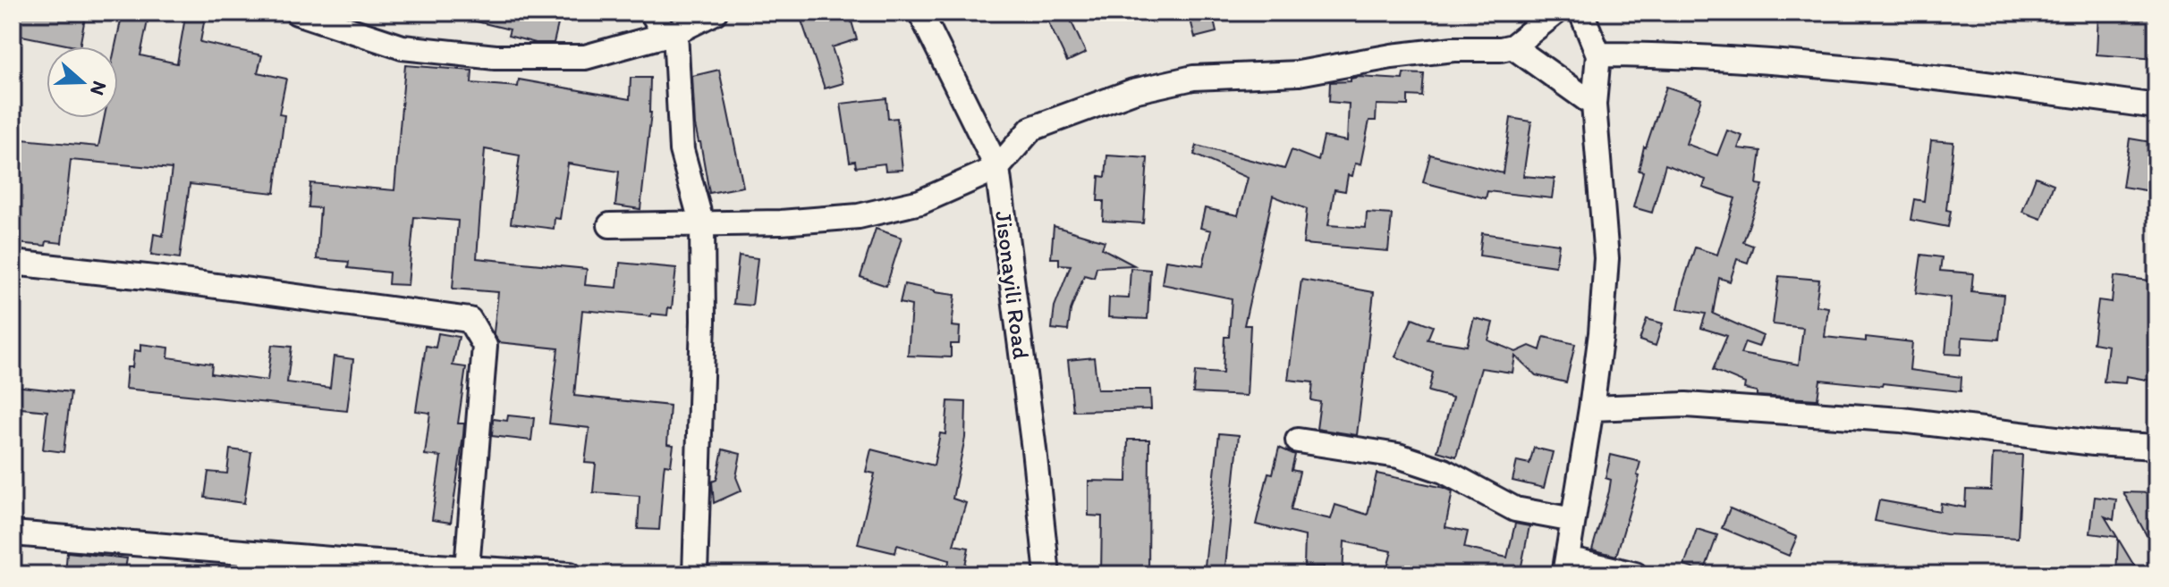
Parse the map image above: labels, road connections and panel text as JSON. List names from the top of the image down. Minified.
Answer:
{"streets":{"street":["Jisonayili Road"]},"north":"right"}
